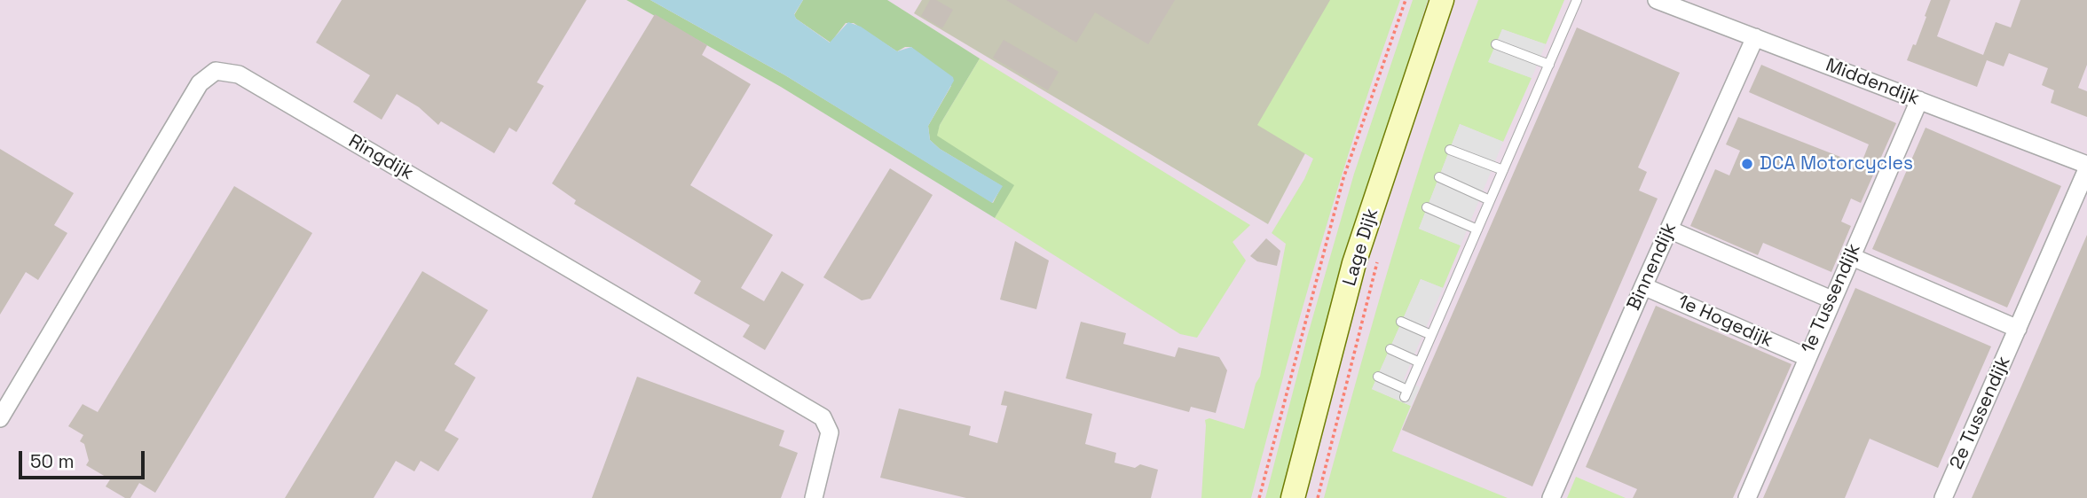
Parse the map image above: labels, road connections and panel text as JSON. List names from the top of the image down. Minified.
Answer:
{"streets":{"main road":["Lage Dijk"],"street":["Middendijk","Ringdijk","Binnendijk","1e Tussendijk","1e Hogedijk","2e Tussendijk"]},"crossings":[["Middendijk","Binnendijk"],["Middendijk","1e Tussendijk"],["Middendijk","2e Tussendijk"],["Binnendijk","1e Hogedijk"],["1e Tussendijk","1e Hogedijk"]],"places":["DCA Motorcycles"],"scale_bar":"50 m"}
